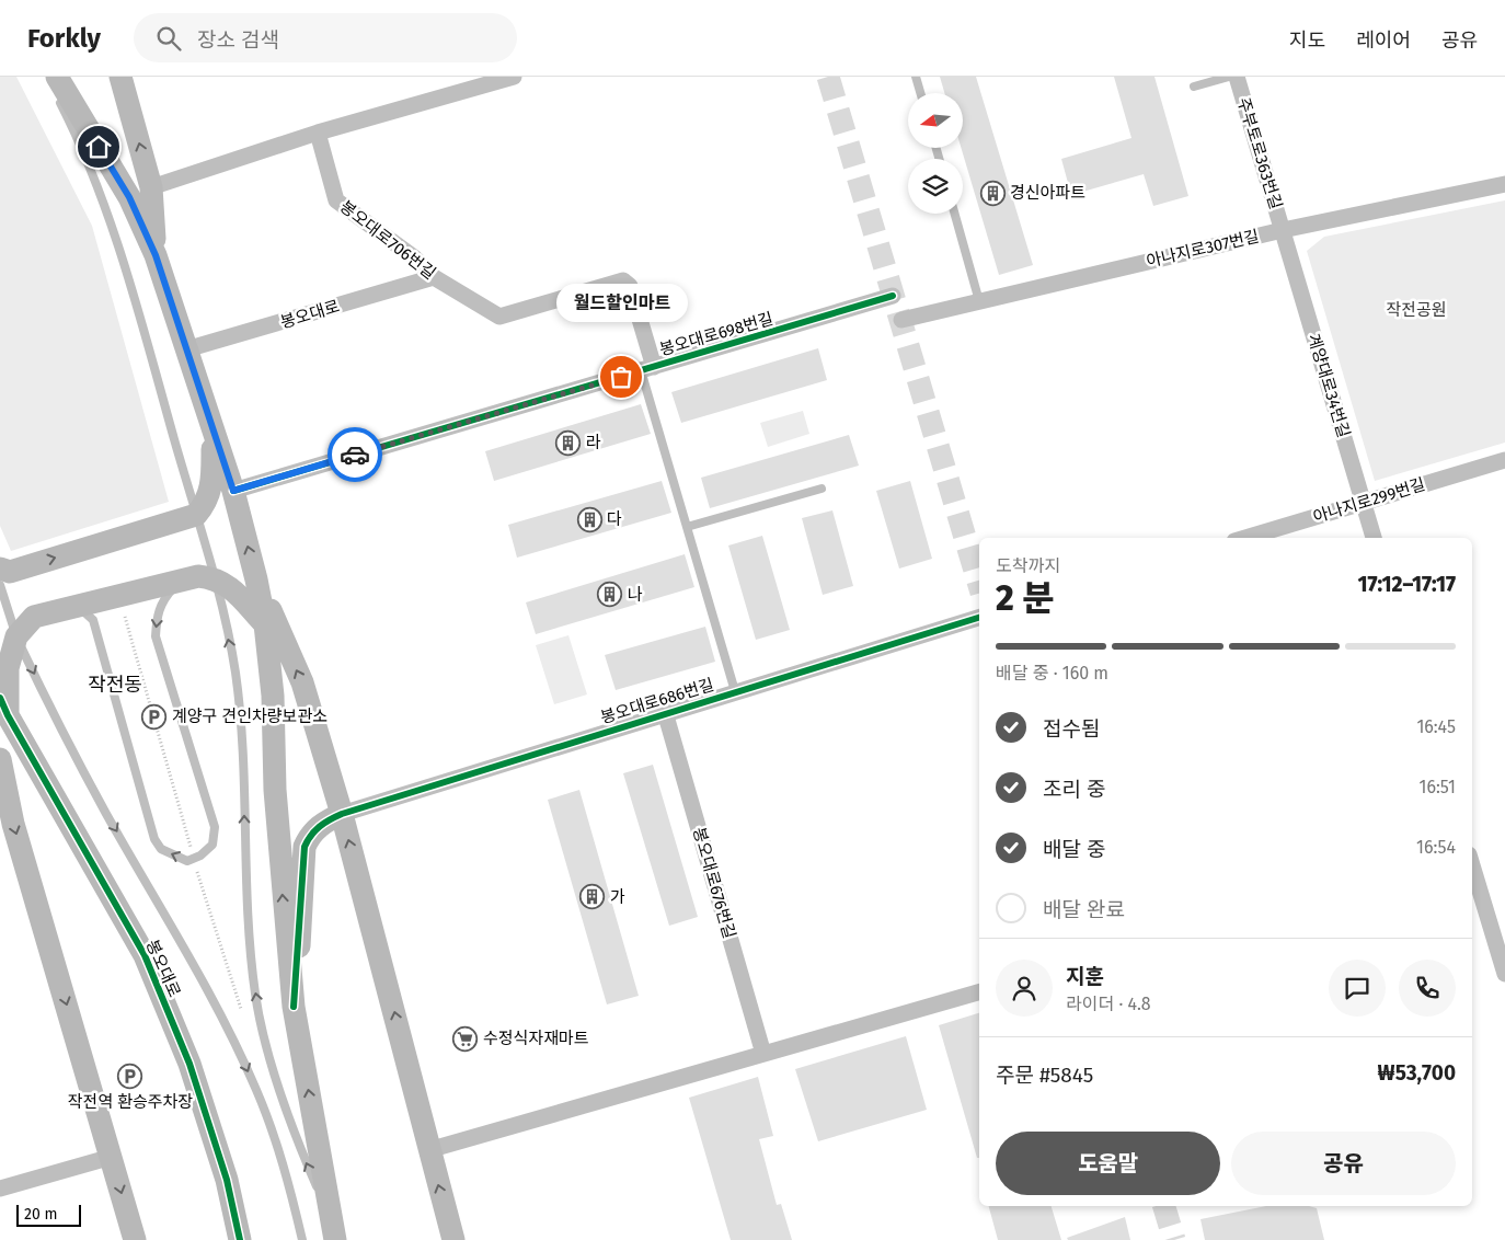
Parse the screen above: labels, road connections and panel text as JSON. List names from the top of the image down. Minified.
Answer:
{"streets":{"main road":["봉오대로"],"street":["주부토로363번길","봉오대로706번길","아나지로307번길","봉오대로698번길","계양대로34번길","아나지로299번길","봉오대로686번길","봉오대로676번길"]},"crossings":[["주부토로363번길","아나지로307번길"],["주부토로363번길","계양대로34번길"],["봉오대로706번길","봉오대로"],["봉오대로706번길","봉오대로698번길"],["아나지로307번길","계양대로34번길"],["계양대로34번길","아나지로299번길"],["봉오대로686번길","봉오대로676번길"]],"districts":["작전동"],"parks":["작전공원"],"places":{"building":["경신아파트","라","다","나","가"],"other":["월드할인마트"],"parking":["계양구 견인차량보관소","작전역 환승주차장"],"supermarket":["수정식자재마트"]},"scale_bar":"20 m","north":"left","page":{"header":"Forkly","search":"장소 검색","nav":["지도","레이어","공유"],"bubble":"월드할인마트","heading":["2 분","도착까지","17:12–17:17"],"panel":["지훈","라이더 · 4.8","주문 #5845","₩53,700"],"bar":"배달 중 · 160 m","list":[["접수됨","16:45"],["조리 중","16:51"],["배달 중","16:54"],"배달 완료"],"buttons":["도움말","공유"],"scale":"20 m"}}
